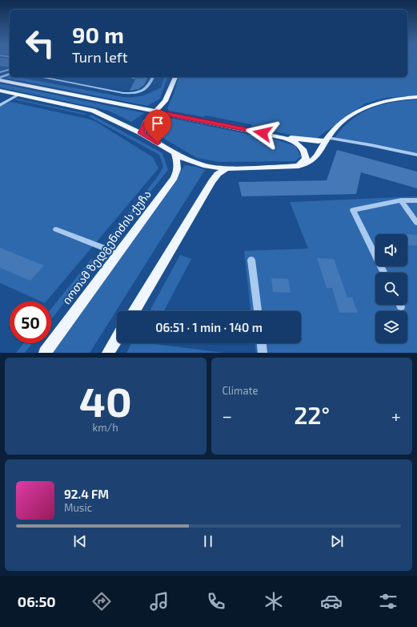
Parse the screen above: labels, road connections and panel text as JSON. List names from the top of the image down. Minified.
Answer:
{"streets":{"main road":["იოთამ ზედგენიძის ქუჩა"]},"page":{"turn":["90 m","Turn left"],"limit":"50","trip":"06:51 · 1 min · 140 m","tile":[["40","km/h"],"Climate"],"heat":["−","22°","+"],"song":["92.4 FM","Music"],"tabs":"06:50"}}
